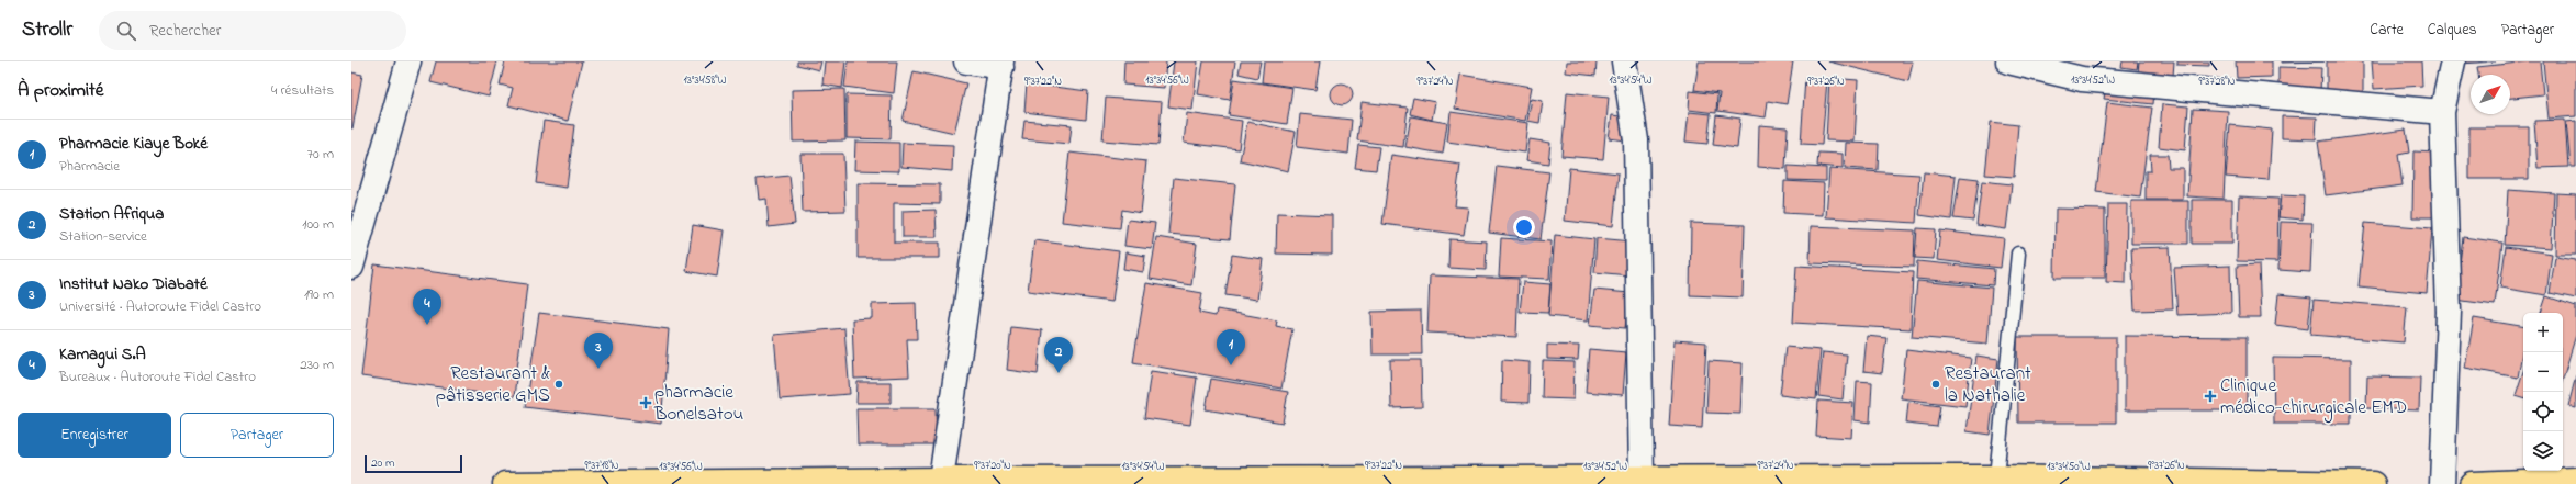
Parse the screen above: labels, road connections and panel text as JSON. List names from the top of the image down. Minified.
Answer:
{"places":{"other":["Restaurant & pâtisserie GMS","Restaurant la Nathalie"],"health":["Clinique médico-chirurgicale EMD","pharmacie Bonelsatou"]},"scale_bar":"20 m","north":"top right","page":{"header":"Strollr","search":"Rechercher","nav":["Carte","Calques","Partager"],"heading":["À proximité","4 résultats"],"list":[{"mark":"1","name":"Pharmacie Kiaye Boké","note":"Pharmacie","value":"70 m"},{"mark":"2","name":"Station Afriqua","note":"Station-service","value":"100 m"},{"mark":"3","name":"Institut Nako Diabaté","note":"Université · Autoroute Fidel Castro","value":"190 m"},{"mark":"4","name":"Kamagui S.A","note":"Bureaux · Autoroute Fidel Castro","value":"230 m"}],"pins":["4","1","3","2"],"map_buttons":["+","−"],"buttons":["Enregistrer","Partager"],"scale":"20 m"},"coordinates":["13°34'58\"W","13°34'52\"W","13°34'56\"W","13°34'54\"W","9°37'22\"N","9°37'24\"N","9°37'26\"N","9°37'28\"N","9°37'18\"N","9°37'20\"N","13°34'50\"W"]}
